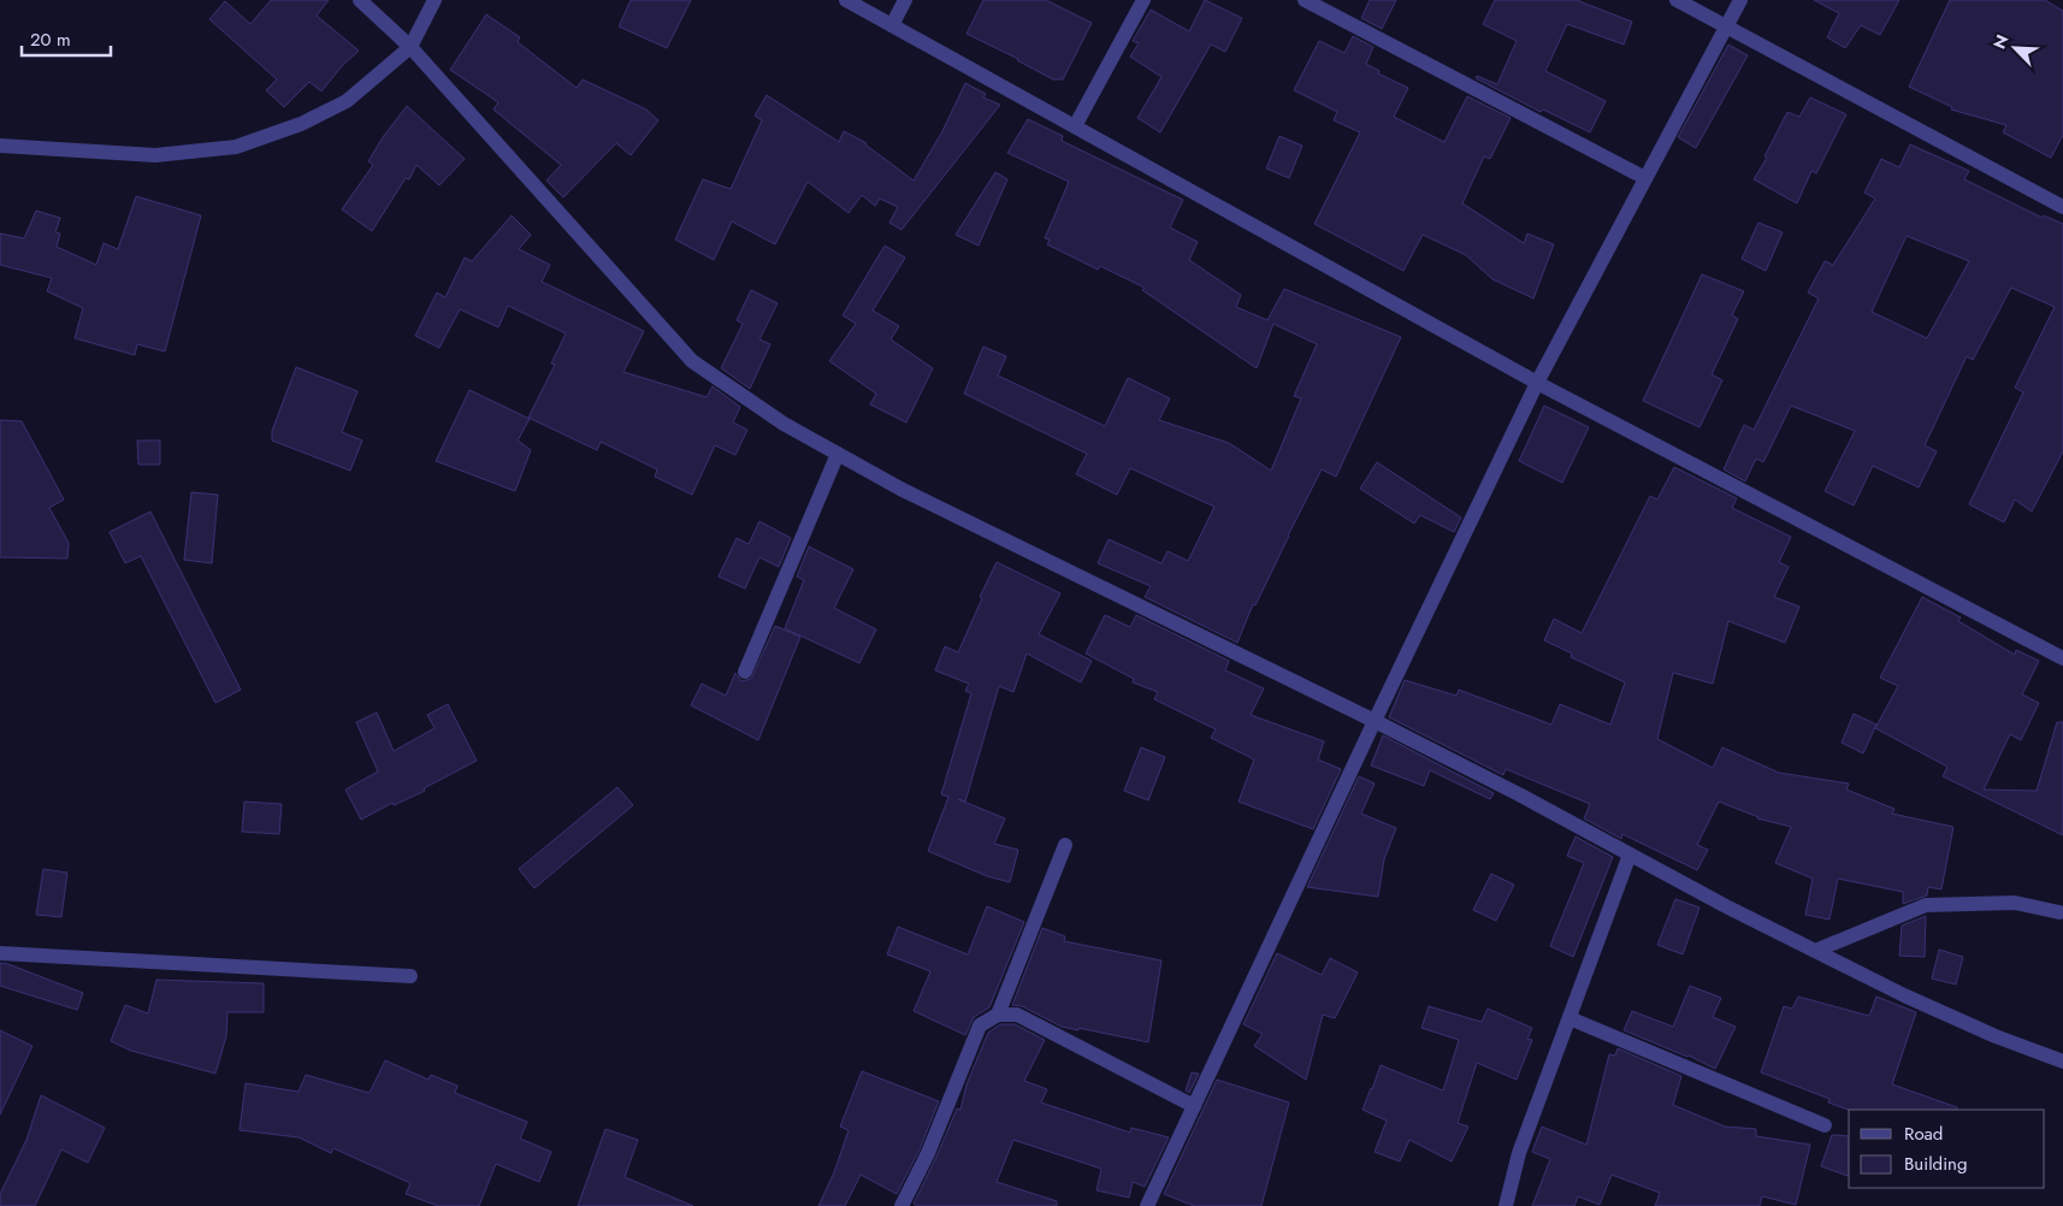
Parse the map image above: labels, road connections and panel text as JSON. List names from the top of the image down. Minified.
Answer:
{"legend":["Road","Building"],"scale_bar":"20 m","north":"top left"}
